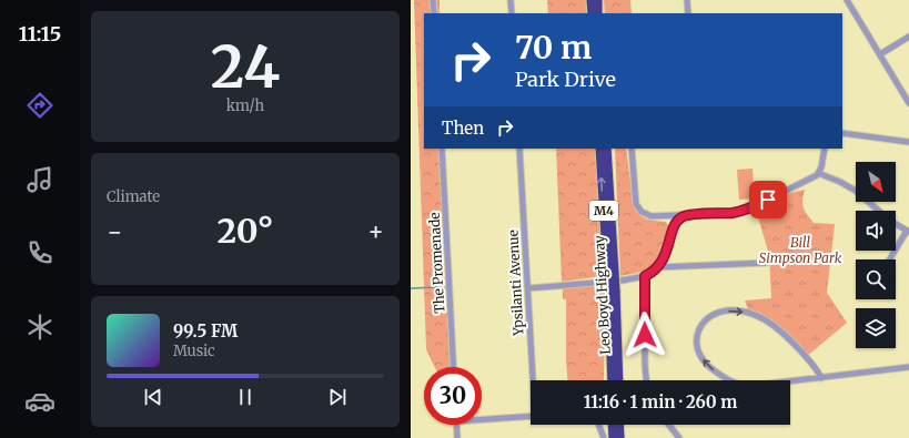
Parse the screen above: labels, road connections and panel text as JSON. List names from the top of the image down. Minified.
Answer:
{"streets":{"highway":["M4","Leo Boyd Highway"],"street":["The Promenade","Ypsilanti Avenue"]},"parks":["Bill Simpson Park"],"north":"bottom right","page":{"tabs":"11:15","tile":[["24","km/h"],"Climate"],"turn":["70 m","Park Drive"],"then":"Then","heat":["−","20°","+"],"song":["99.5 FM","Music"],"limit":"30","trip":"11:16 · 1 min · 260 m"}}
